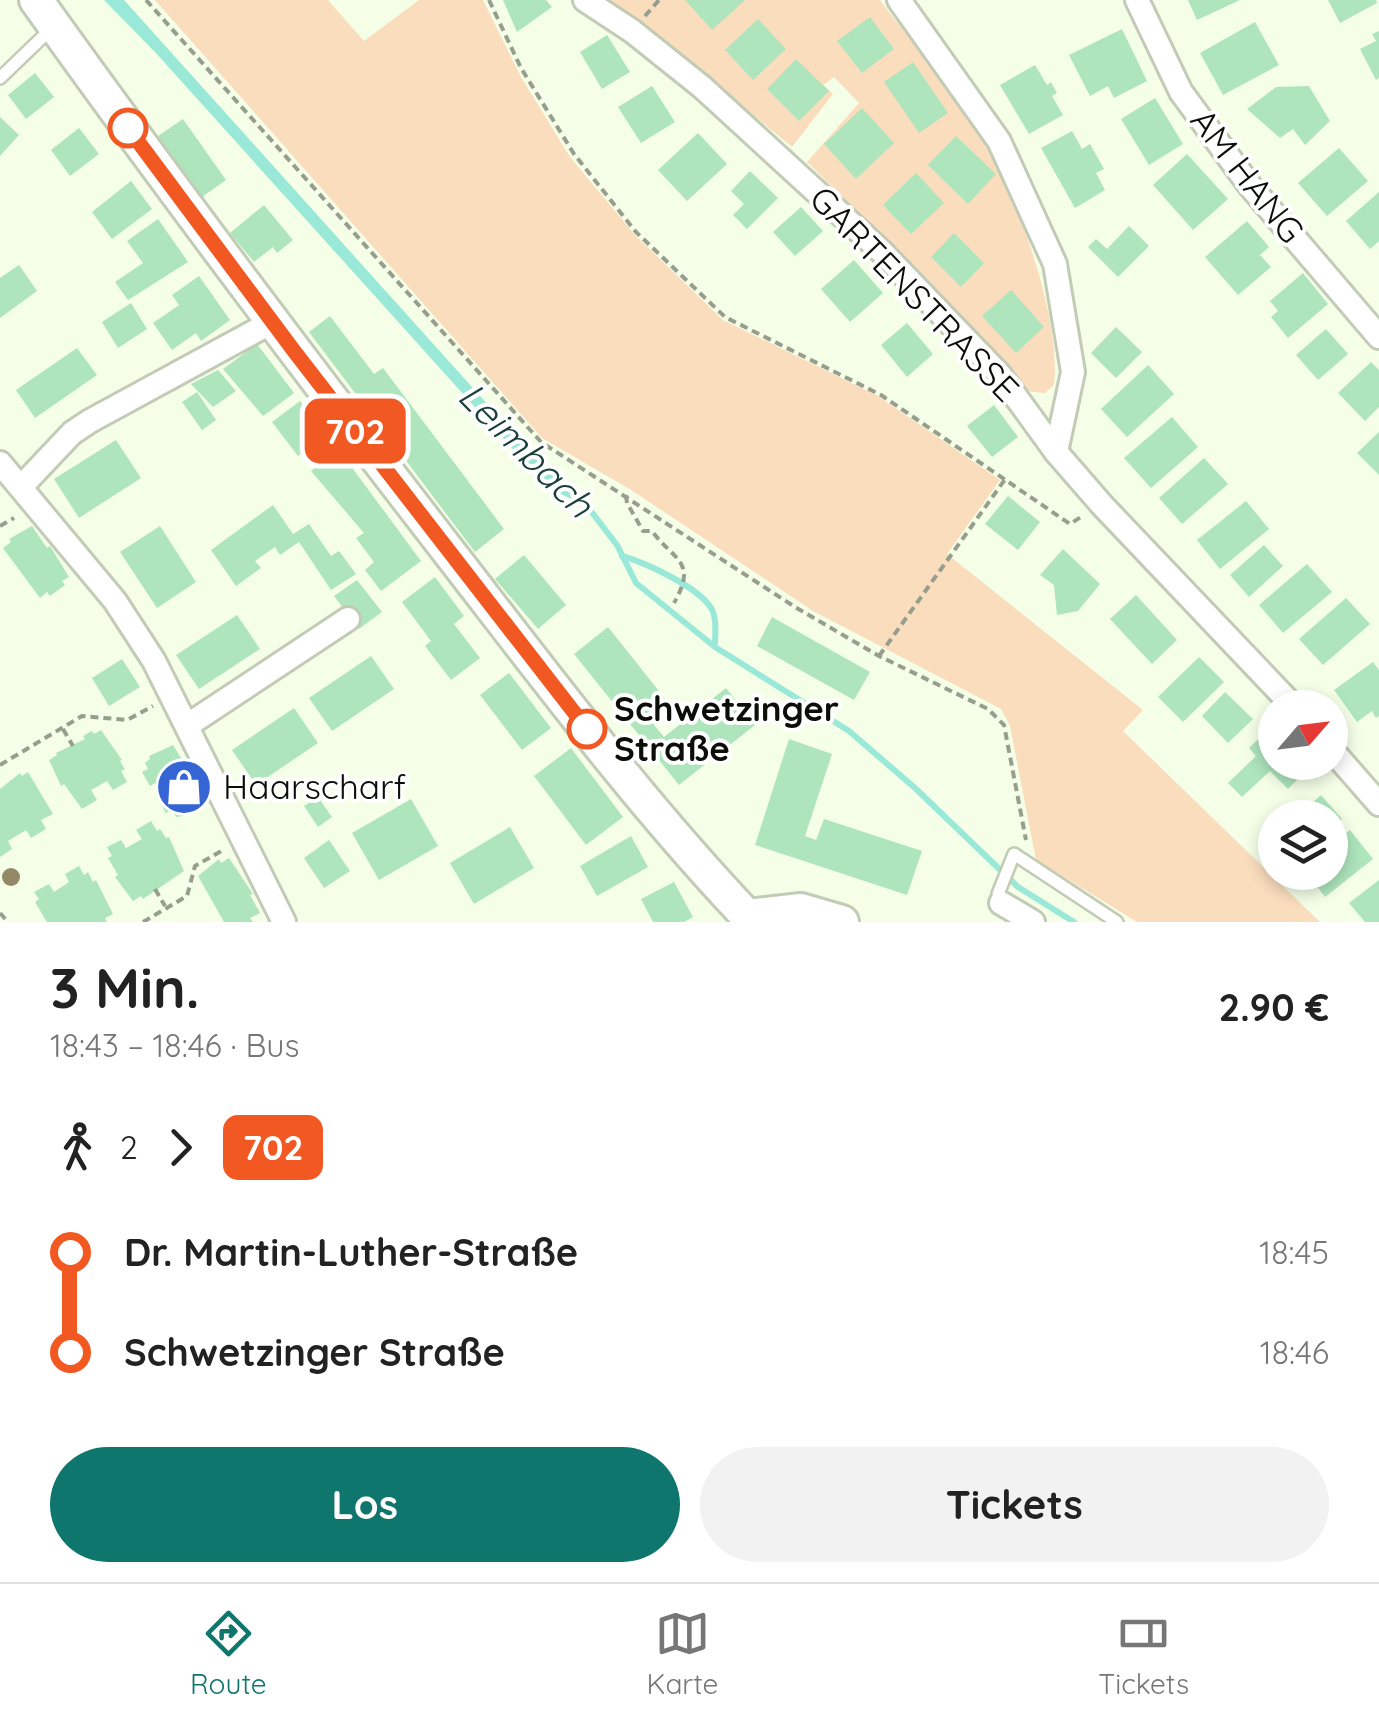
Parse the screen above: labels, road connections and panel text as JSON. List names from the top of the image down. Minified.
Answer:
{"streets":{"street":["AM HANG","GARTENSTRASSE"]},"water":["Leimbach"],"places":{"other":["Schwetzinger Straße"],"shop":["Haarscharf"]},"lines":["bus line 702"],"north":"top right","page":{"on_map":"702","heading":["3 Min.","18:43 – 18:46 · Bus","2.90 €"],"legs":["2","702"],"list":[{"name":"Dr. Martin-Luther-Straße","value":"18:45"},{"name":"Schwetzinger Straße","value":"18:46"}],"buttons":["Los","Tickets"],"tabs":["Route","Karte","Tickets"]}}
